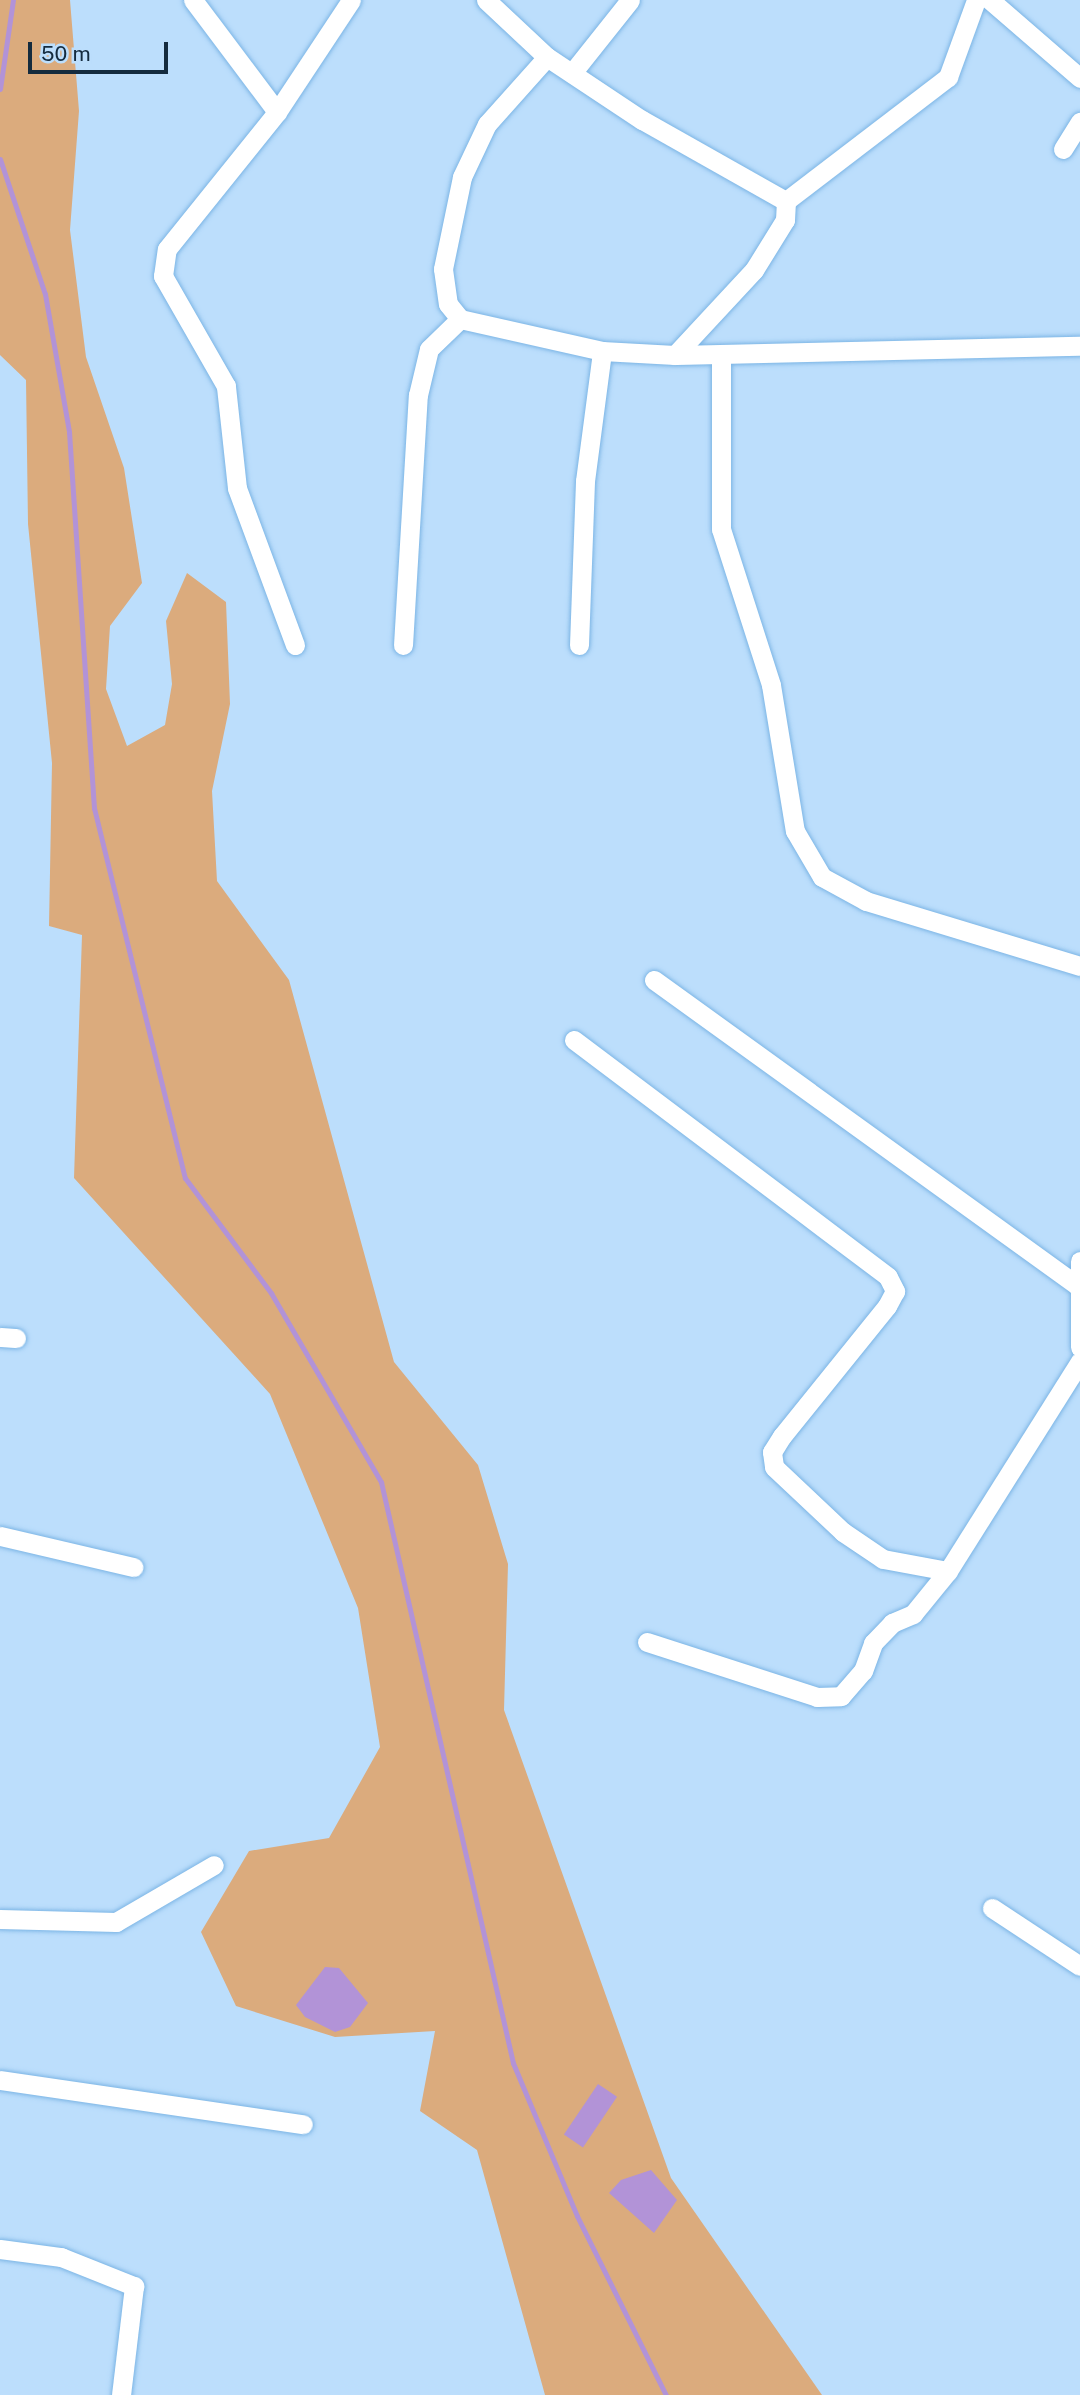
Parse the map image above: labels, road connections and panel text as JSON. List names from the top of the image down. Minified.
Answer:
{"scale_bar":"50 m"}
